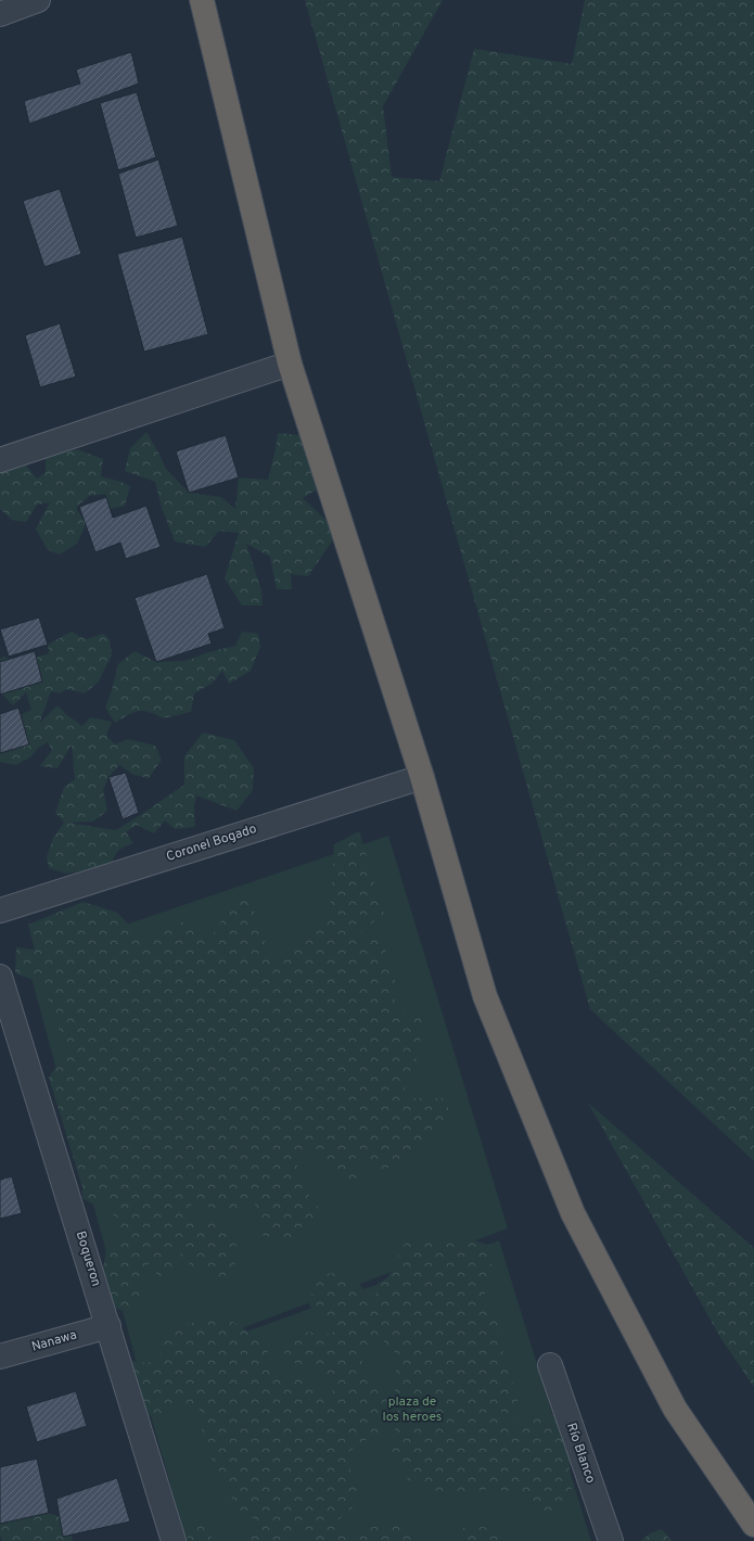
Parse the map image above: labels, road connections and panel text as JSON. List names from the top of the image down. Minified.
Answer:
{"streets":{"street":["Coronel Bogado","Boqueron","Nanawa","Río Blanco"]},"crossings":[["Boqueron","Nanawa"]],"parks":["plaza de los heroes"]}
